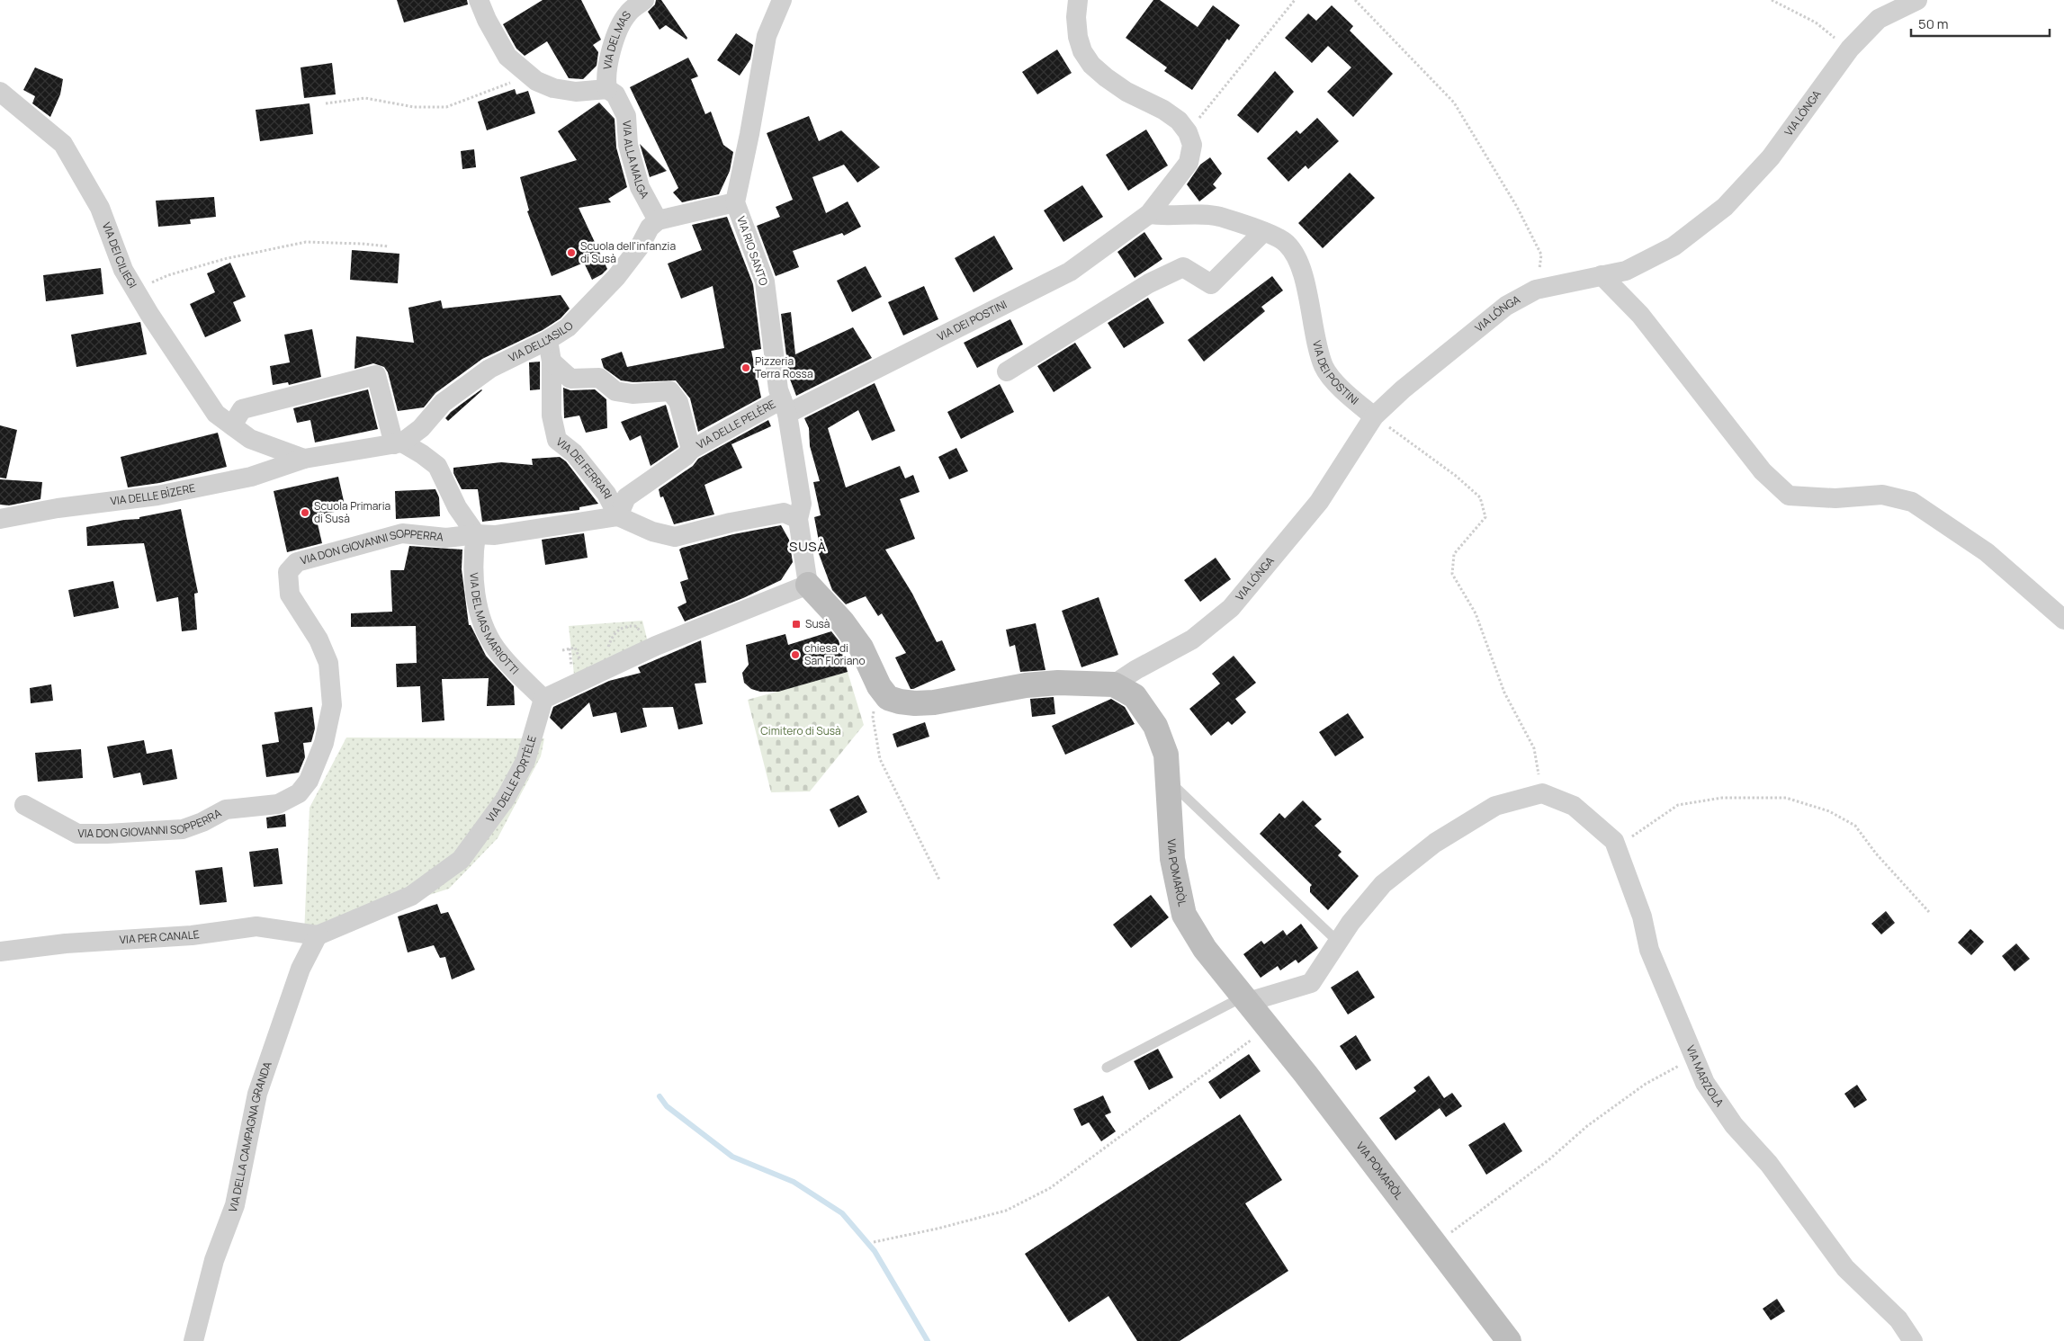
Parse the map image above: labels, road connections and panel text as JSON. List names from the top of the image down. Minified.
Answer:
{"streets":{"street":["VIA DEL MAS","VIA LÓNGA","VIA ALLA MALGA","VIA RIO SANTO","VIA DEI CILIEGI","VIA DEI POSTINI","VIA DELL'ASILO","VIA DELLE PELÈRE","VIA DEI FERRARI","VIA DELLE BÌZERE","VIA DON GIOVANNI SOPPERRA","VIA DEL MAS MARIOTTI","VIA DELLE PORTÈLE","VIA POMARÒL","VIA PER CANALE","VIA MARZOLA","VIA DELLA CAMPAGNA GRANDA"]},"crossings":[["VIA DEL MAS","VIA ALLA MALGA"],["VIA LÓNGA","VIA DEI POSTINI"],["VIA LÓNGA","VIA POMARÒL"],["VIA ALLA MALGA","VIA DELL'ASILO"],["VIA RIO SANTO","VIA DEI POSTINI"],["VIA RIO SANTO","VIA DELLE PELÈRE"],["VIA RIO SANTO","VIA POMARÒL"],["VIA DEI CILIEGI","VIA DELL'ASILO"],["VIA DEI CILIEGI","VIA DELLE BÌZERE"],["VIA DEI POSTINI","VIA DELLE PELÈRE"],["VIA DELL'ASILO","VIA DEI FERRARI"],["VIA DELLE PELÈRE","VIA DEI FERRARI"],["VIA DELLE PELÈRE","VIA DON GIOVANNI SOPPERRA"],["VIA DEI FERRARI","VIA DON GIOVANNI SOPPERRA"],["VIA DON GIOVANNI SOPPERRA","VIA DEL MAS MARIOTTI"],["VIA DEL MAS MARIOTTI","VIA DELLE PORTÈLE"],["VIA DELLE PORTÈLE","VIA PER CANALE"],["VIA DELLE PORTÈLE","VIA DELLA CAMPAGNA GRANDA"],["VIA PER CANALE","VIA DELLA CAMPAGNA GRANDA"]],"districts":["SUSÀ"],"parks":["Cimitero di Susà"],"places":{"other":["Scuola dell'infanzia di Susà","Pizzeria Terra Rossa","Scuola Primaria di Susà","chiesa di San Floriano"],"transit":["Susà"]},"scale_bar":"50 m"}
